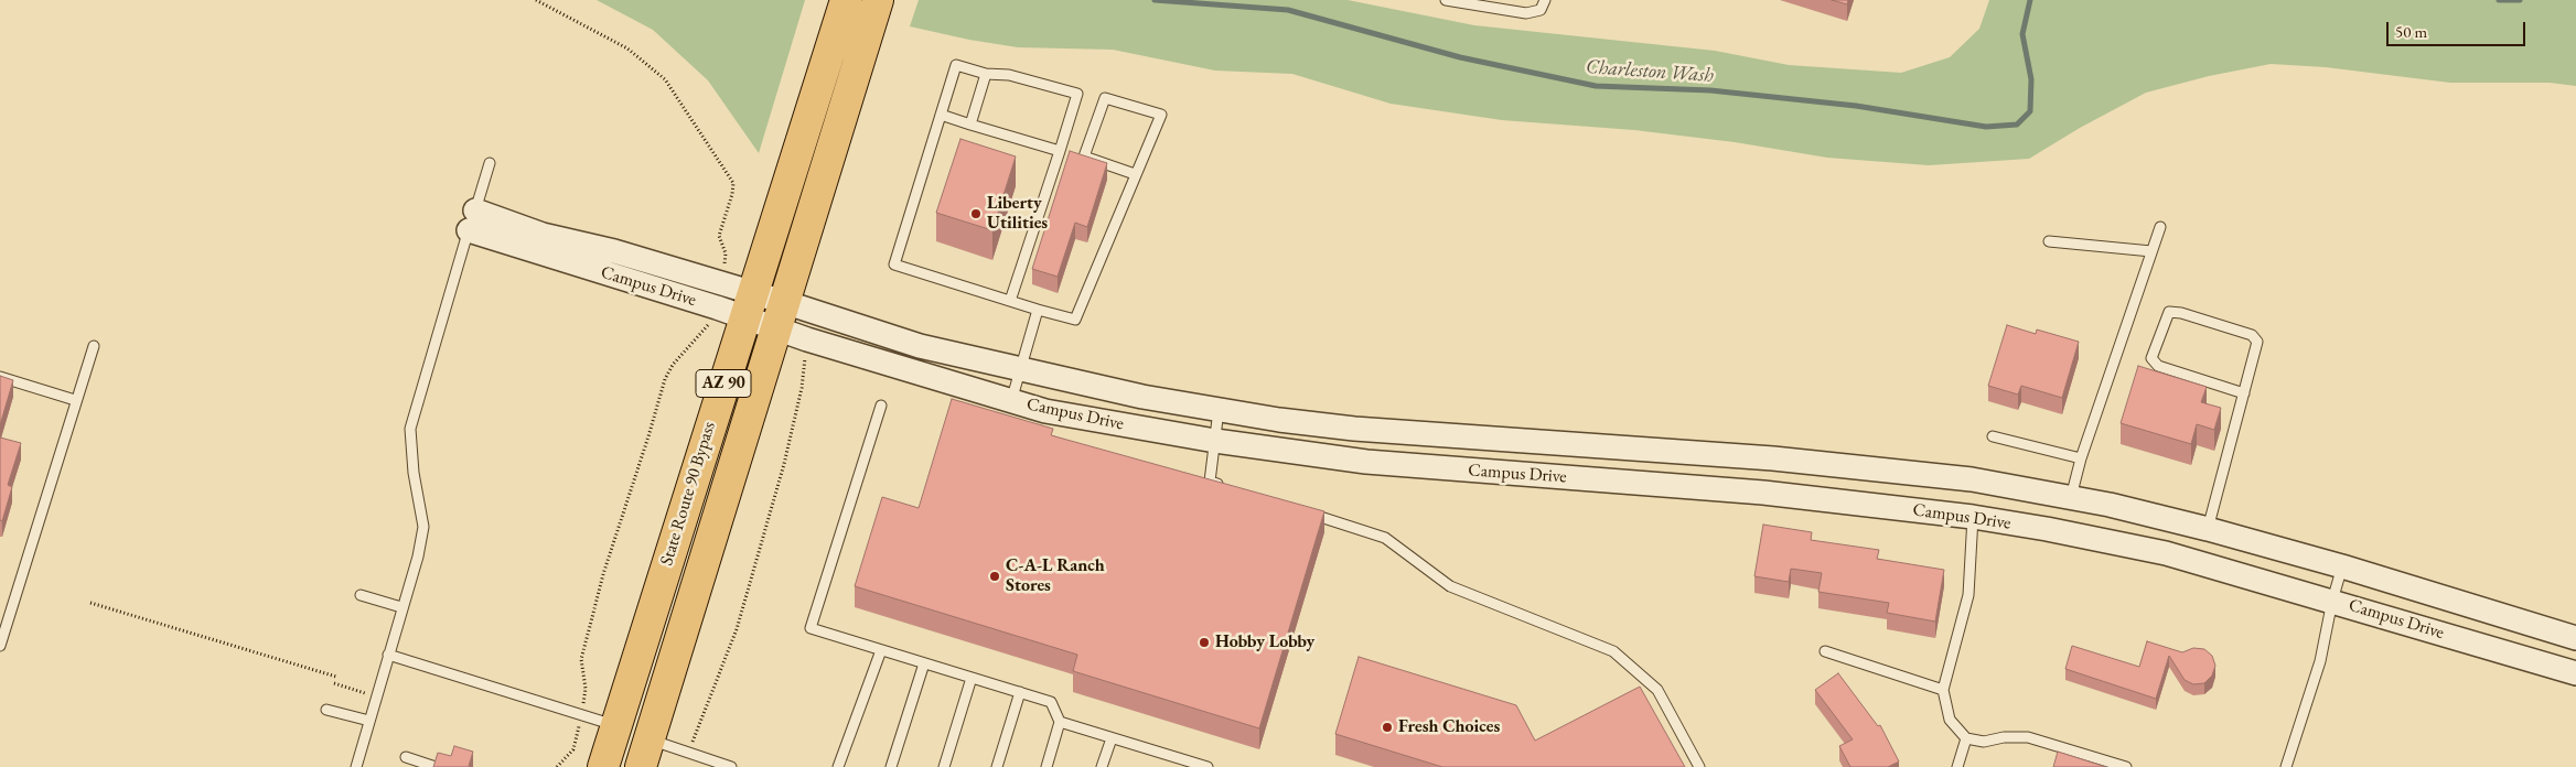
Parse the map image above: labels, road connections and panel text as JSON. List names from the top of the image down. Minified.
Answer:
{"streets":{"highway":["AZ 90","State Route 90 Bypass"],"street":["Campus Drive"]},"crossings":[["Campus Drive","State Route 90 Bypass"]],"water":["Charleston Wash"],"places":["Liberty Utilities","C-A-L Ranch Stores","Hobby Lobby","Fresh Choices"],"scale_bar":"50 m"}
